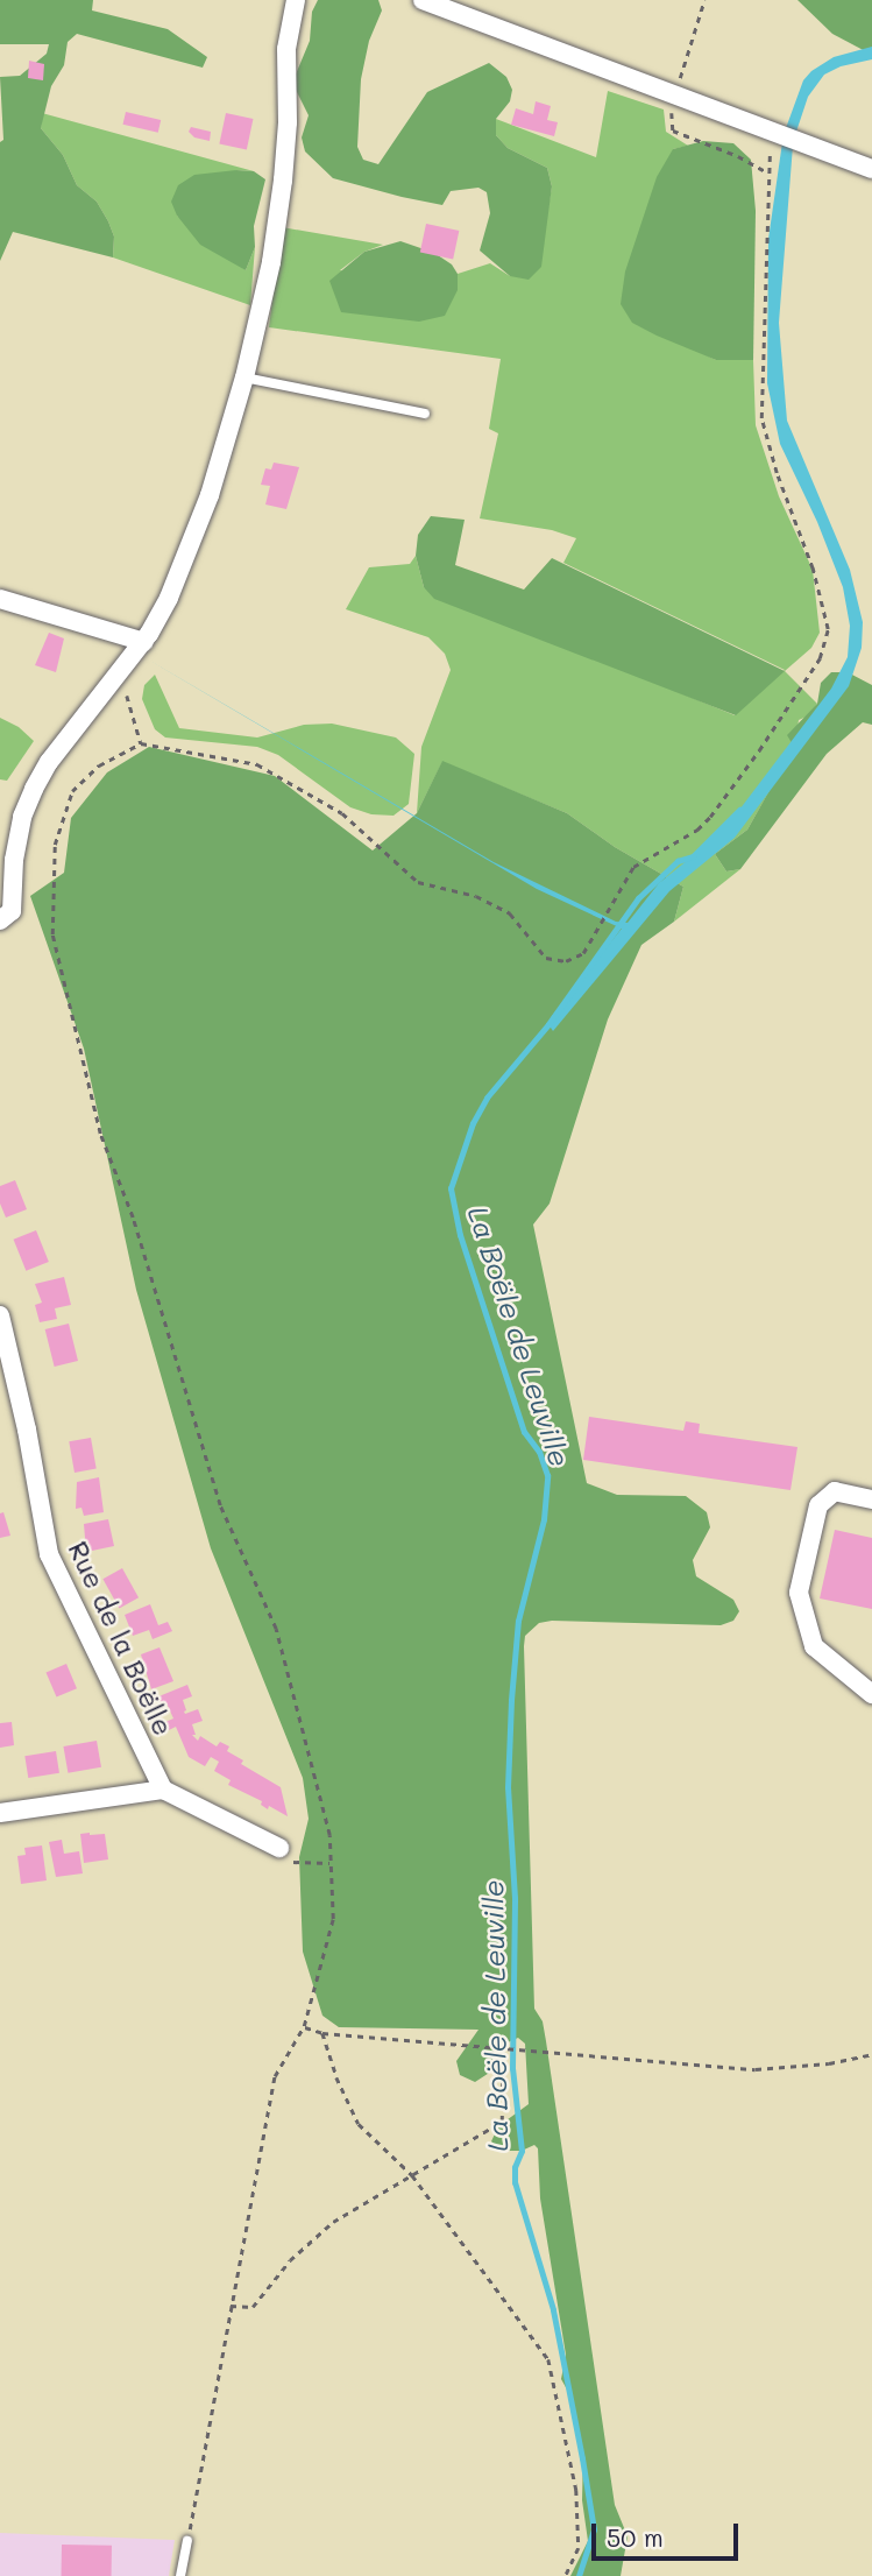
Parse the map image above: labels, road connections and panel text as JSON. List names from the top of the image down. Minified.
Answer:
{"streets":{"street":["Rue de la Boëlle"]},"water":["La Boële de Leuville"],"scale_bar":"50 m"}
